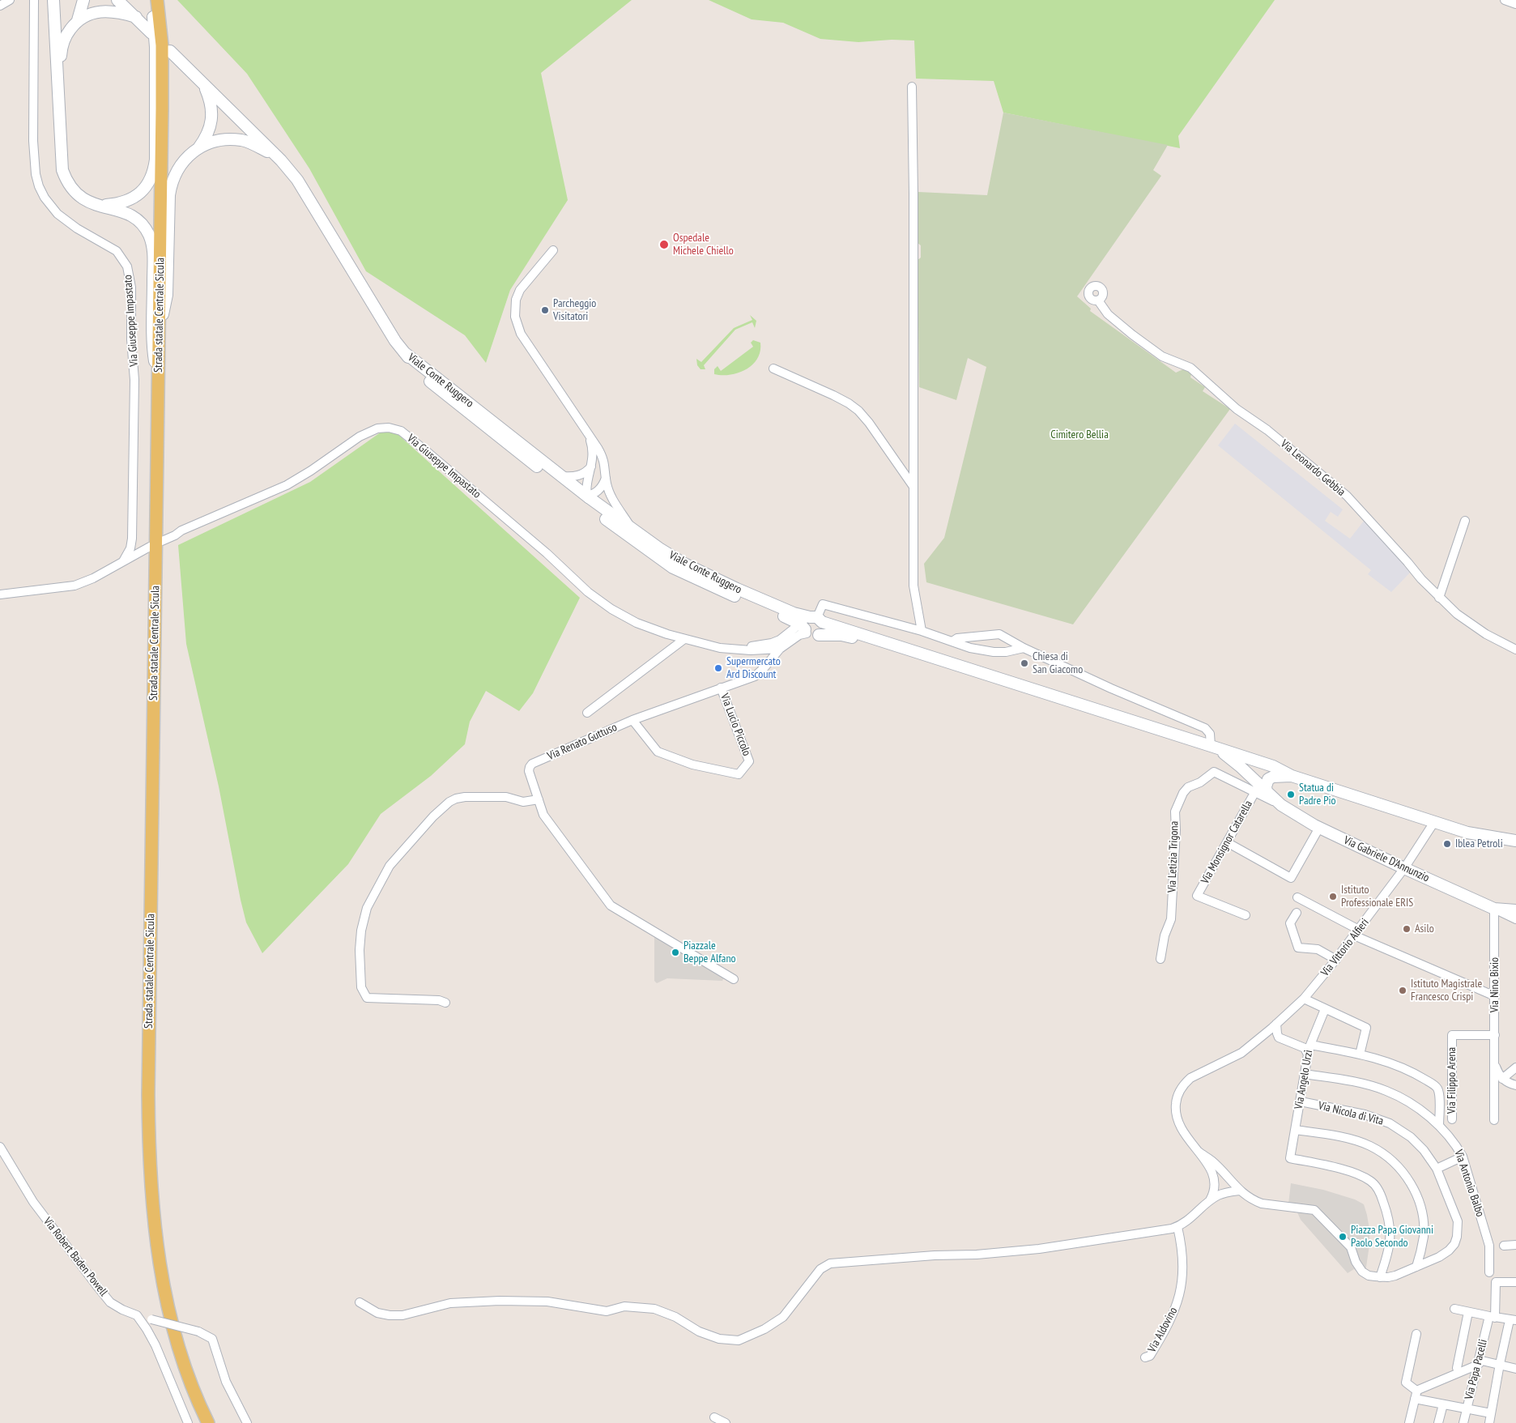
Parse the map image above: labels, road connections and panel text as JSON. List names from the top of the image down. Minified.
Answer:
{"streets":{"main road":["Strada statale Centrale Sicula","Viale Conte Ruggero","Via Gabriele D'Annunzio"],"street":["Via Giuseppe Impastato","Via Leonardo Gebbia","Via Lucio Piccolo","Via Renato Guttuso","Via Monsignor Catarella","Via Letizia Trigona","Via Vittorio Alfieri","Via Nino Bixio","Via Angelo Urzì","Via Filippo Arena","Via Nicola di Vita","Via Antonio Balbo","Via Robert Baden Powell","Via Aldovino","Via Papa Pacelli"]},"crossings":[["Viale Conte Ruggero","Via Renato Guttuso"],["Via Lucio Piccolo","Via Renato Guttuso"],["Via Monsignor Catarella","Via Letizia Trigona"],["Via Monsignor Catarella","Via Gabriele D'Annunzio"],["Via Letizia Trigona","Via Gabriele D'Annunzio"],["Via Gabriele D'Annunzio","Via Vittorio Alfieri"],["Via Gabriele D'Annunzio","Via Nino Bixio"],["Via Nino Bixio","Via Filippo Arena"],["Via Angelo Urzì","Via Nicola di Vita"],["Via Angelo Urzì","Via Antonio Balbo"]],"parks":["Cimitero Bellia"],"places":["Ospedale Michele Chiello","Parcheggio Visitatori","Chiesa di San Giacomo","Supermercato Ard Discount","Statua di Padre Pio","Iblea Petroli","Istituto Professionale ERIS","Asilo","Piazzale Beppe Alfano","Istituto Magistrale Francesco Crispi","Piazza Papa Giovanni Paolo Secondo"]}
